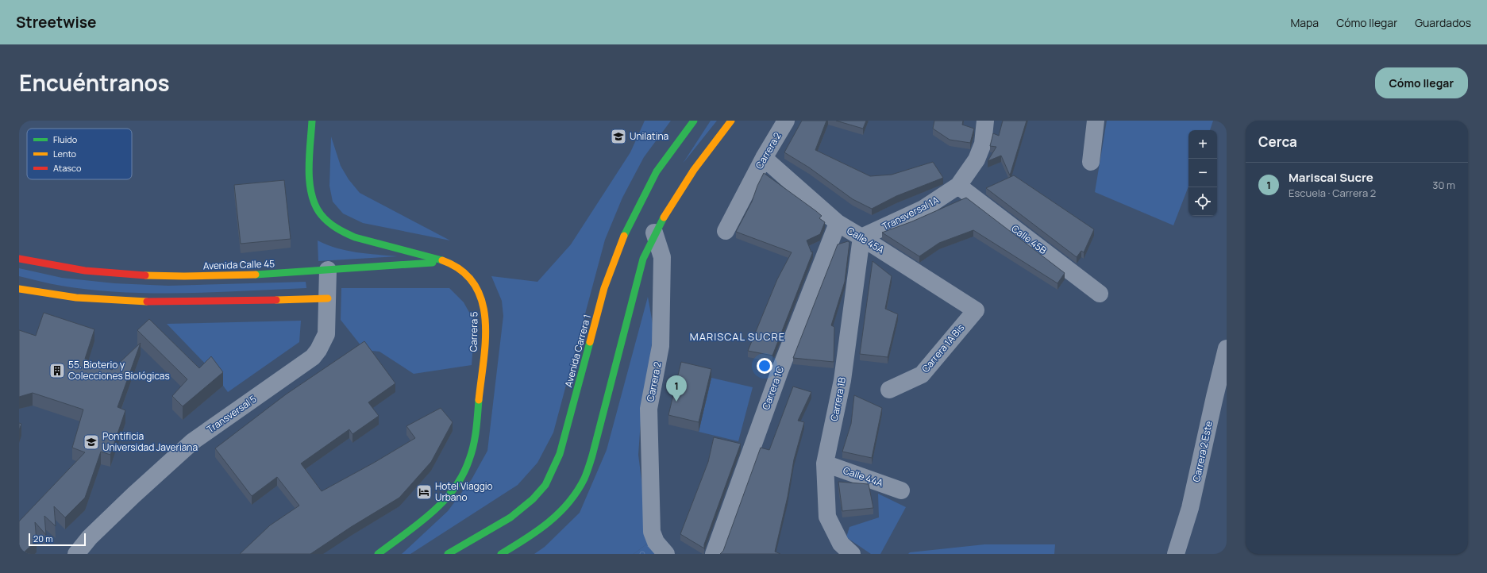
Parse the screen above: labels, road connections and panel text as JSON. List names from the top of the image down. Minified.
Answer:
{"streets":{"main road":["Avenida Calle 45","Carrera 5","Avenida Carrera 1"],"street":["Carrera 2","Transversal 1A","Calle 45B","Calle 45A","Carrera 1A Bis","Carrera 1C","Carrera 1B","Transversal 5","Carrera 2 Este","Calle 44A"]},"crossings":[["Carrera 2","Calle 45A"],["Transversal 1A","Calle 45B"],["Transversal 1A","Calle 45A"],["Transversal 1A","Carrera 1B"],["Calle 45A","Carrera 1A Bis"],["Calle 45A","Carrera 1C"],["Calle 45A","Carrera 1B"],["Avenida Calle 45","Carrera 5"],["Avenida Calle 45","Transversal 5"],["Carrera 1B","Calle 44A"]],"districts":["MARISCAL SUCRE"],"places":{"school or university":["Unilatina","Pontificia Universidad Javeriana"],"building":["55. Bioterio y Colecciones Biológicas"],"hotel":["Hotel Viaggio Urbano"]},"legend":["Fluido","Lento","Atasco"],"scale_bar":"20 m","page":{"header":"Streetwise","nav":["Mapa","Cómo llegar","Guardados"],"title":"Encuéntranos","buttons":"Cómo llegar","heading":"Cerca","map_buttons":["+","−"],"list":[{"mark":"1","name":"Mariscal Sucre","note":"Escuela · Carrera 2","value":"30 m"}],"pins":"1","scale":"20 m"}}
